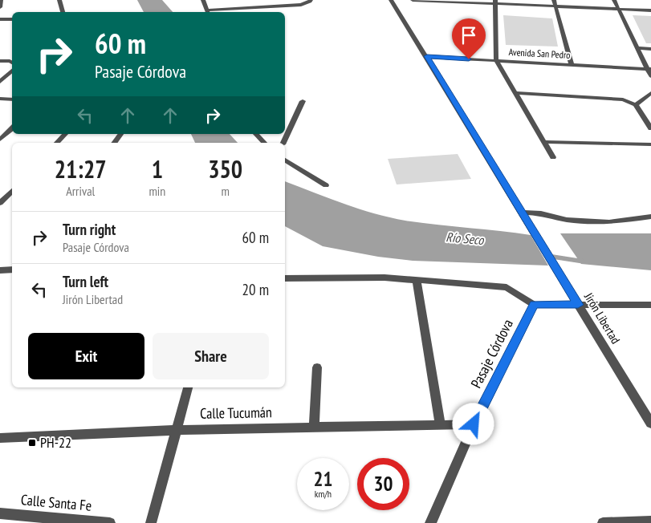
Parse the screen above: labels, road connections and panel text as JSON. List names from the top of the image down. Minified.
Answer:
{"streets":{"street":["Avenida San Pedro","Jirón Libertad","Pasaje Córdova","Calle Tucumán","Calle Santa Fe"]},"crossings":[["Avenida San Pedro","Jirón Libertad"],["Pasaje Córdova","Calle Tucumán"]],"water":["Río Seco"],"places":{"transit":["PH-22"]},"page":{"turn":["60 m","Pasaje Córdova"],"eta":["21:27","Arrival","1","min","350","m"],"list":[{"name":"Turn right","note":"Pasaje Córdova","value":"60 m"},{"name":"Turn left","note":"Jirón Libertad","value":"20 m"}],"buttons":["Exit","Share"],"speed":"21 km/h","limit":"30"}}
